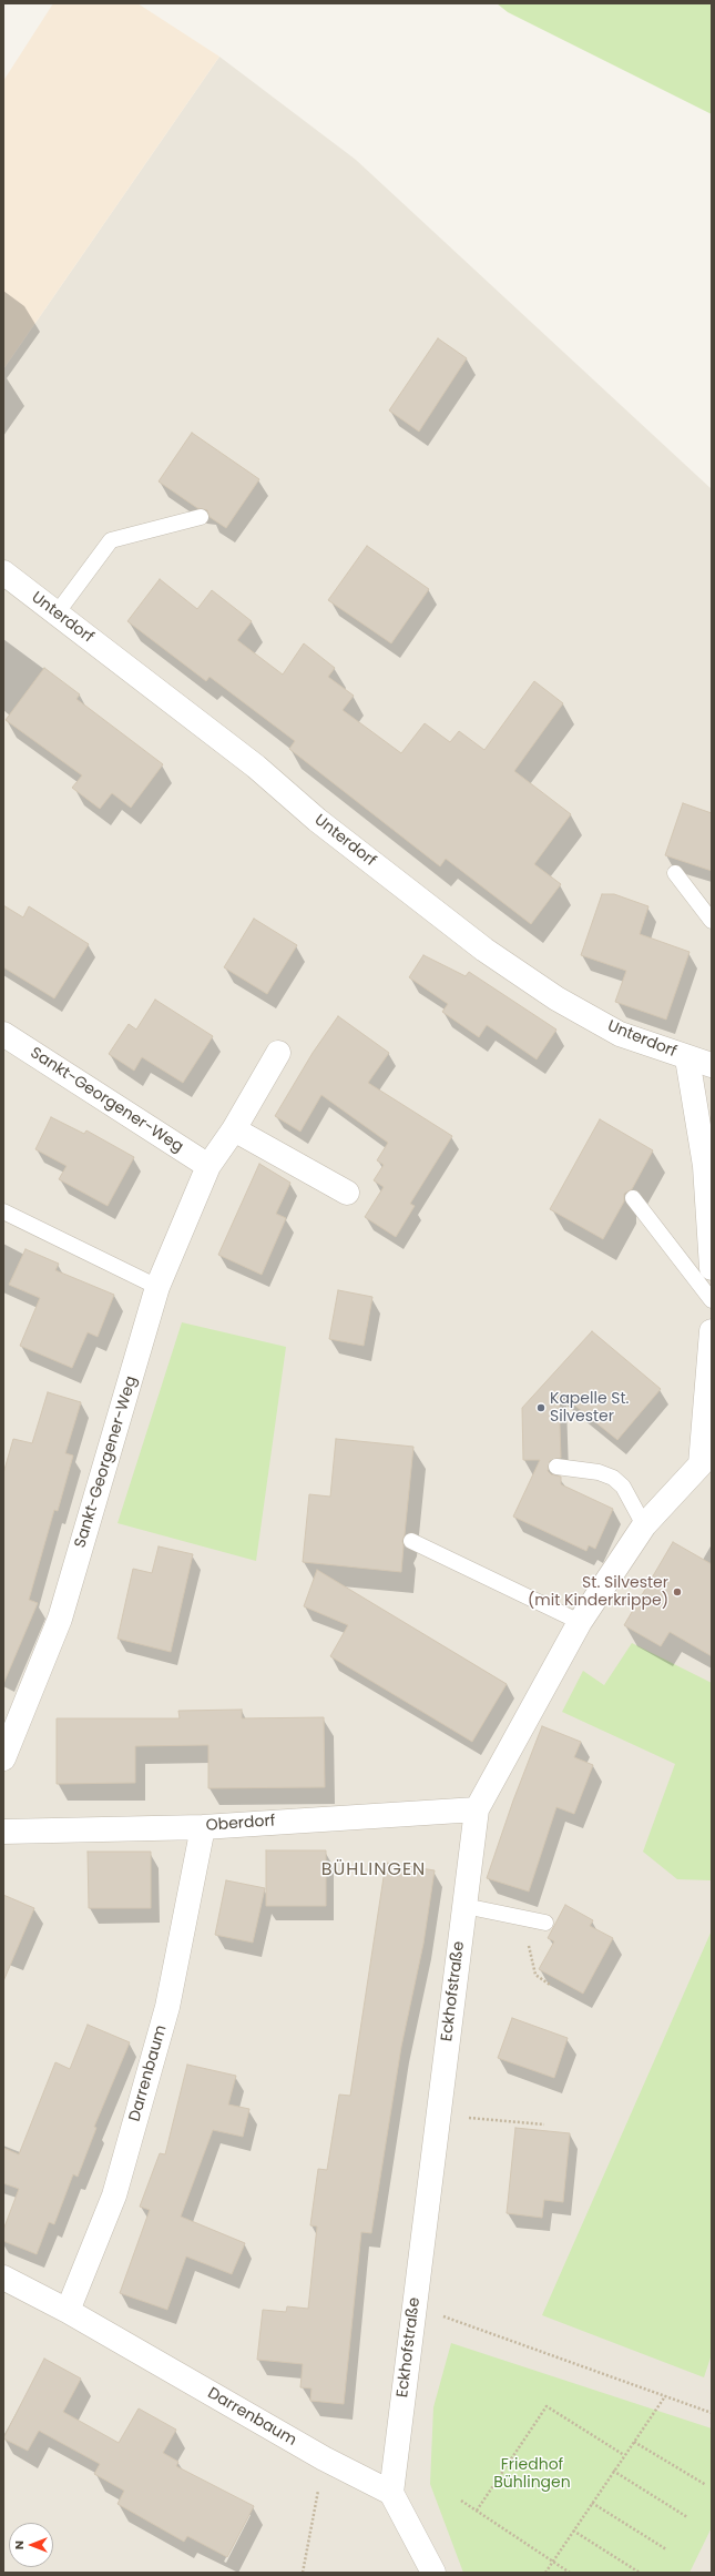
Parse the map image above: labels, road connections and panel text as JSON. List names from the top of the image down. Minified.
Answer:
{"streets":{"street":["Unterdorf","Sankt-Georgener-Weg","Oberdorf","Eckhofstraße","Darrenbaum"]},"crossings":[["Oberdorf","Eckhofstraße"],["Oberdorf","Darrenbaum"],["Eckhofstraße","Darrenbaum"]],"districts":["BÜHLINGEN"],"parks":["Friedhof Bühlingen"],"places":["Kapelle St. Silvester","St. Silvester (mit Kinderkrippe)"],"north":"left"}
